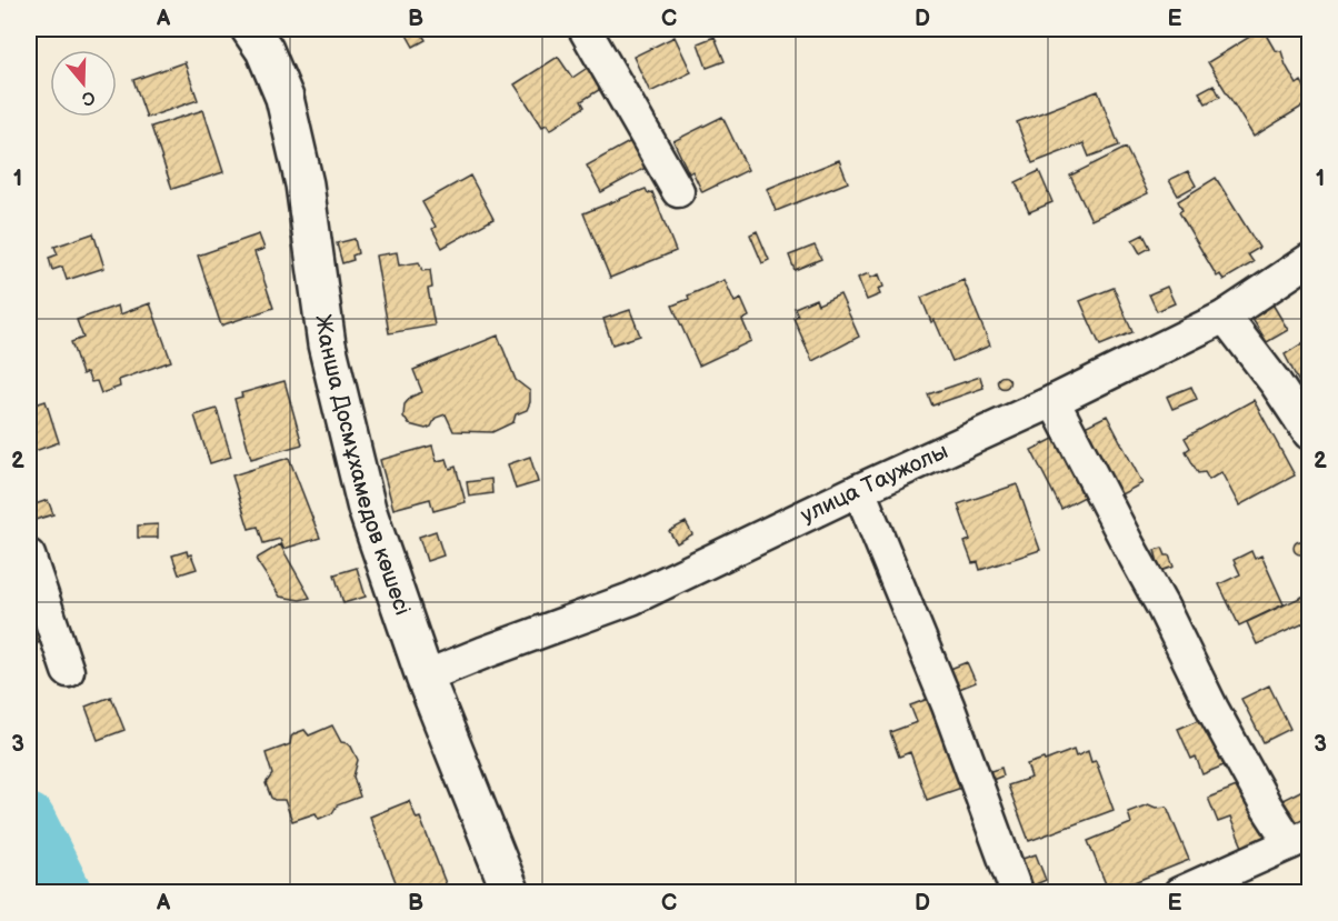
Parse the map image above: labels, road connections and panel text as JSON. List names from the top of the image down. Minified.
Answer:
{"streets":{"street":["Жанша Досмұхамедов көшесі","улица Таужолы"]},"crossings":[["Жанша Досмұхамедов көшесі","улица Таужолы"]],"north":"bottom","grid":{"columns":["A","B","C","D","E"],"rows":["1","2","3"]}}
